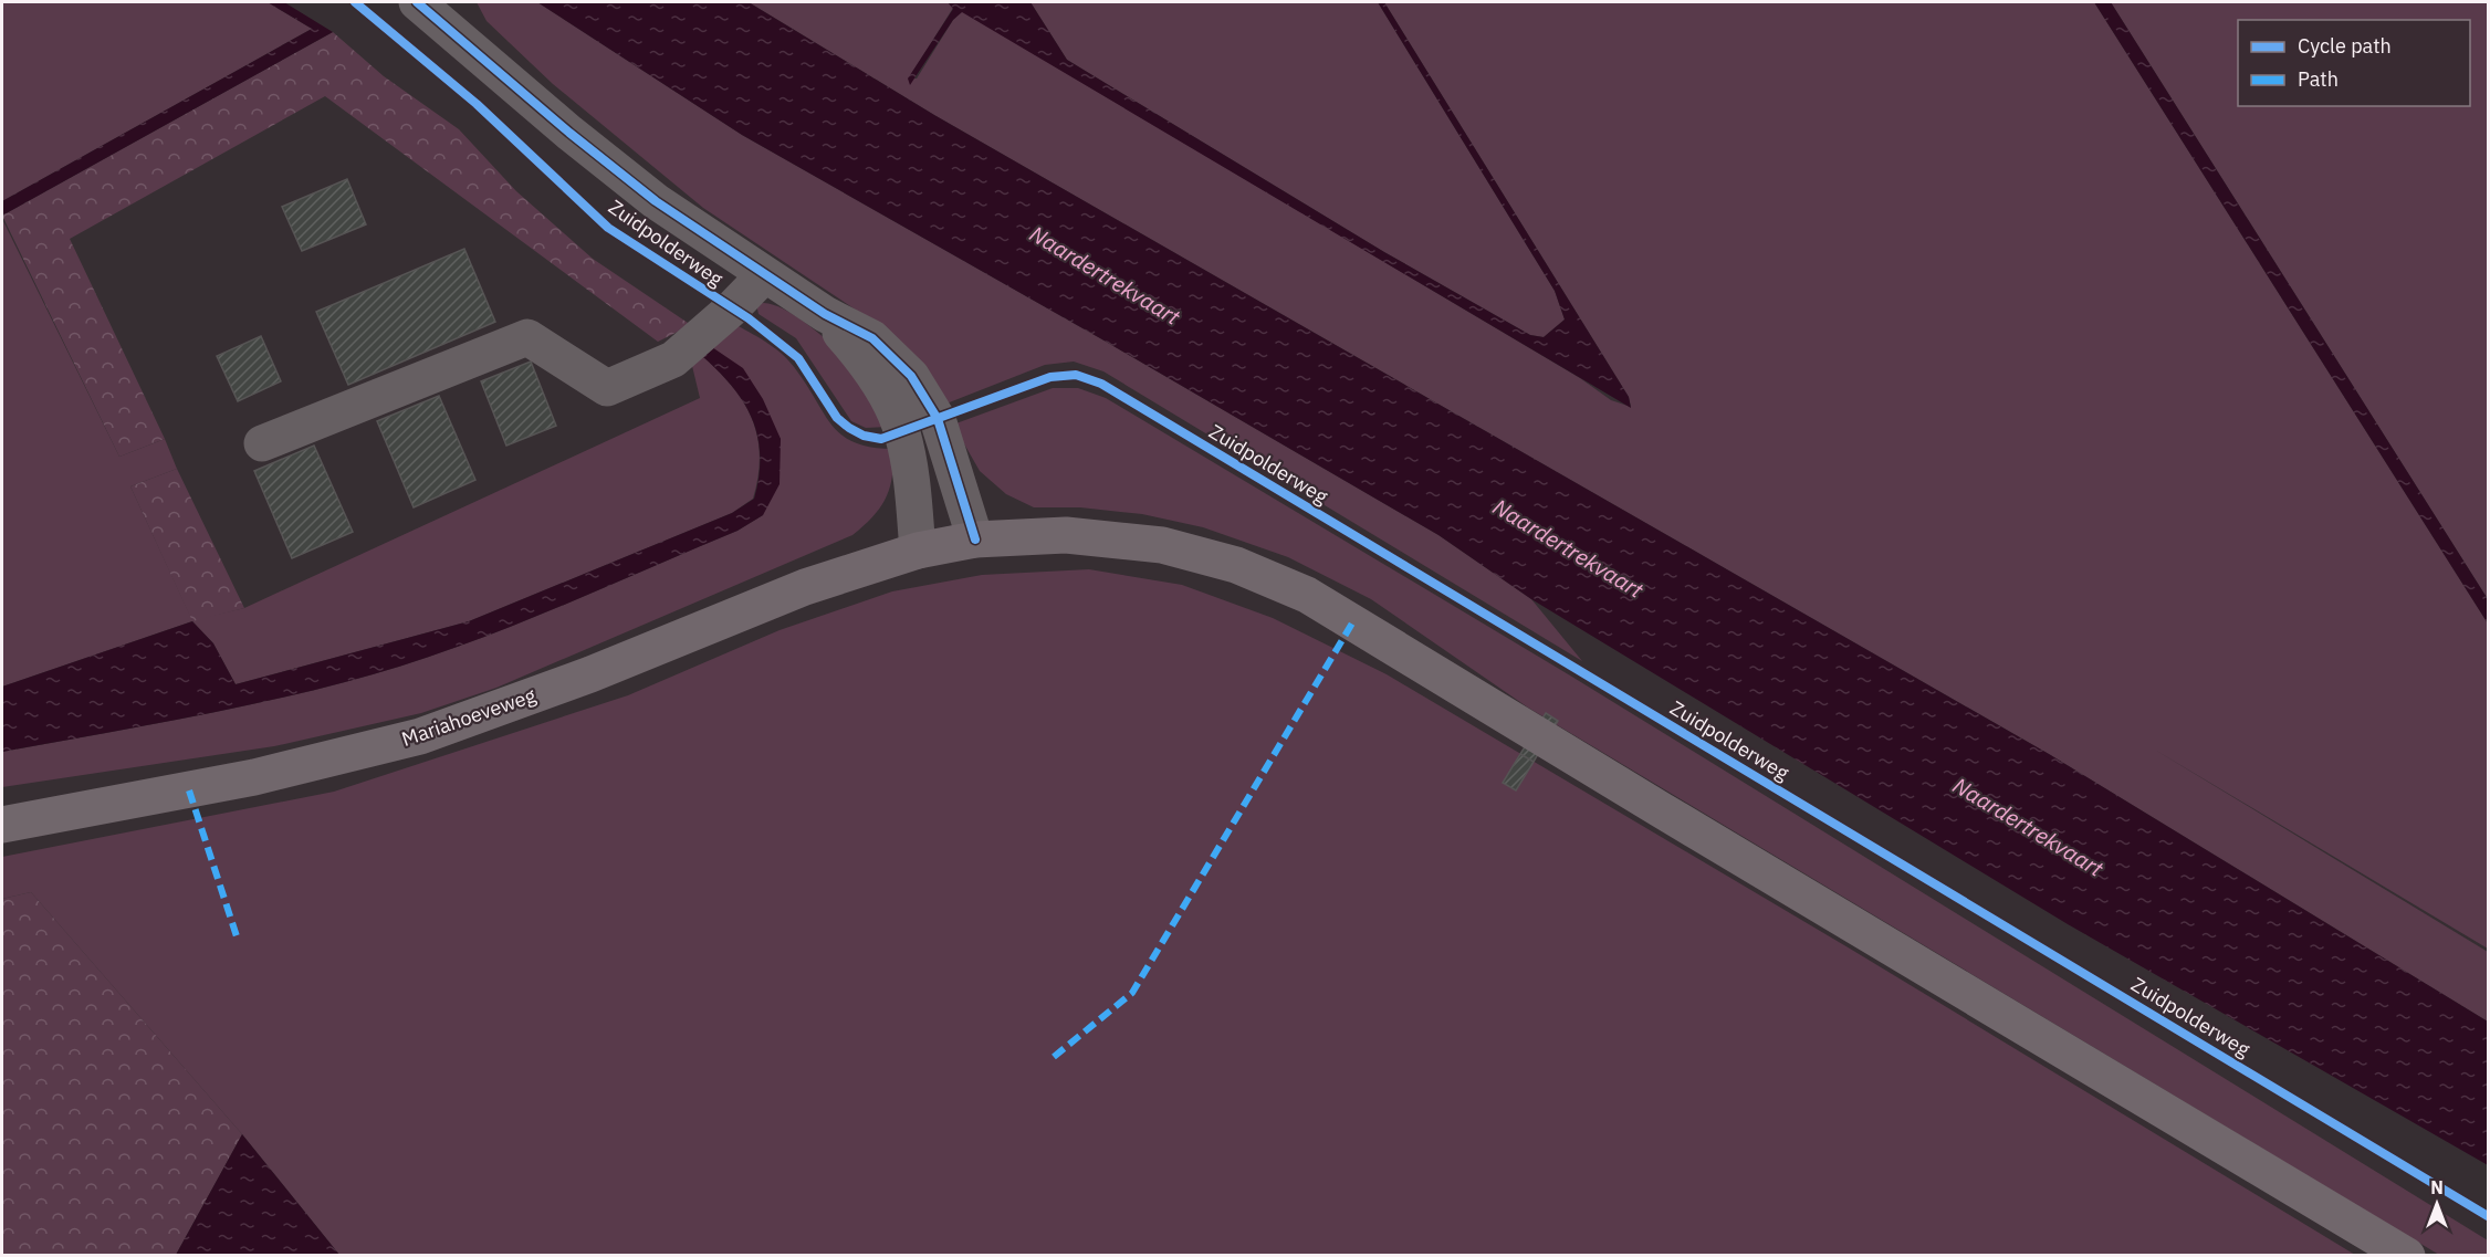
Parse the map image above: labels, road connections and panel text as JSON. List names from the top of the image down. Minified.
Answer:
{"streets":{"main road":["Mariahoeveweg"],"street":["Zuidpolderweg"]},"crossings":[["Zuidpolderweg","Mariahoeveweg"]],"water":["Naardertrekvaart"],"legend":["Cycle path","Path"],"north":"top"}
